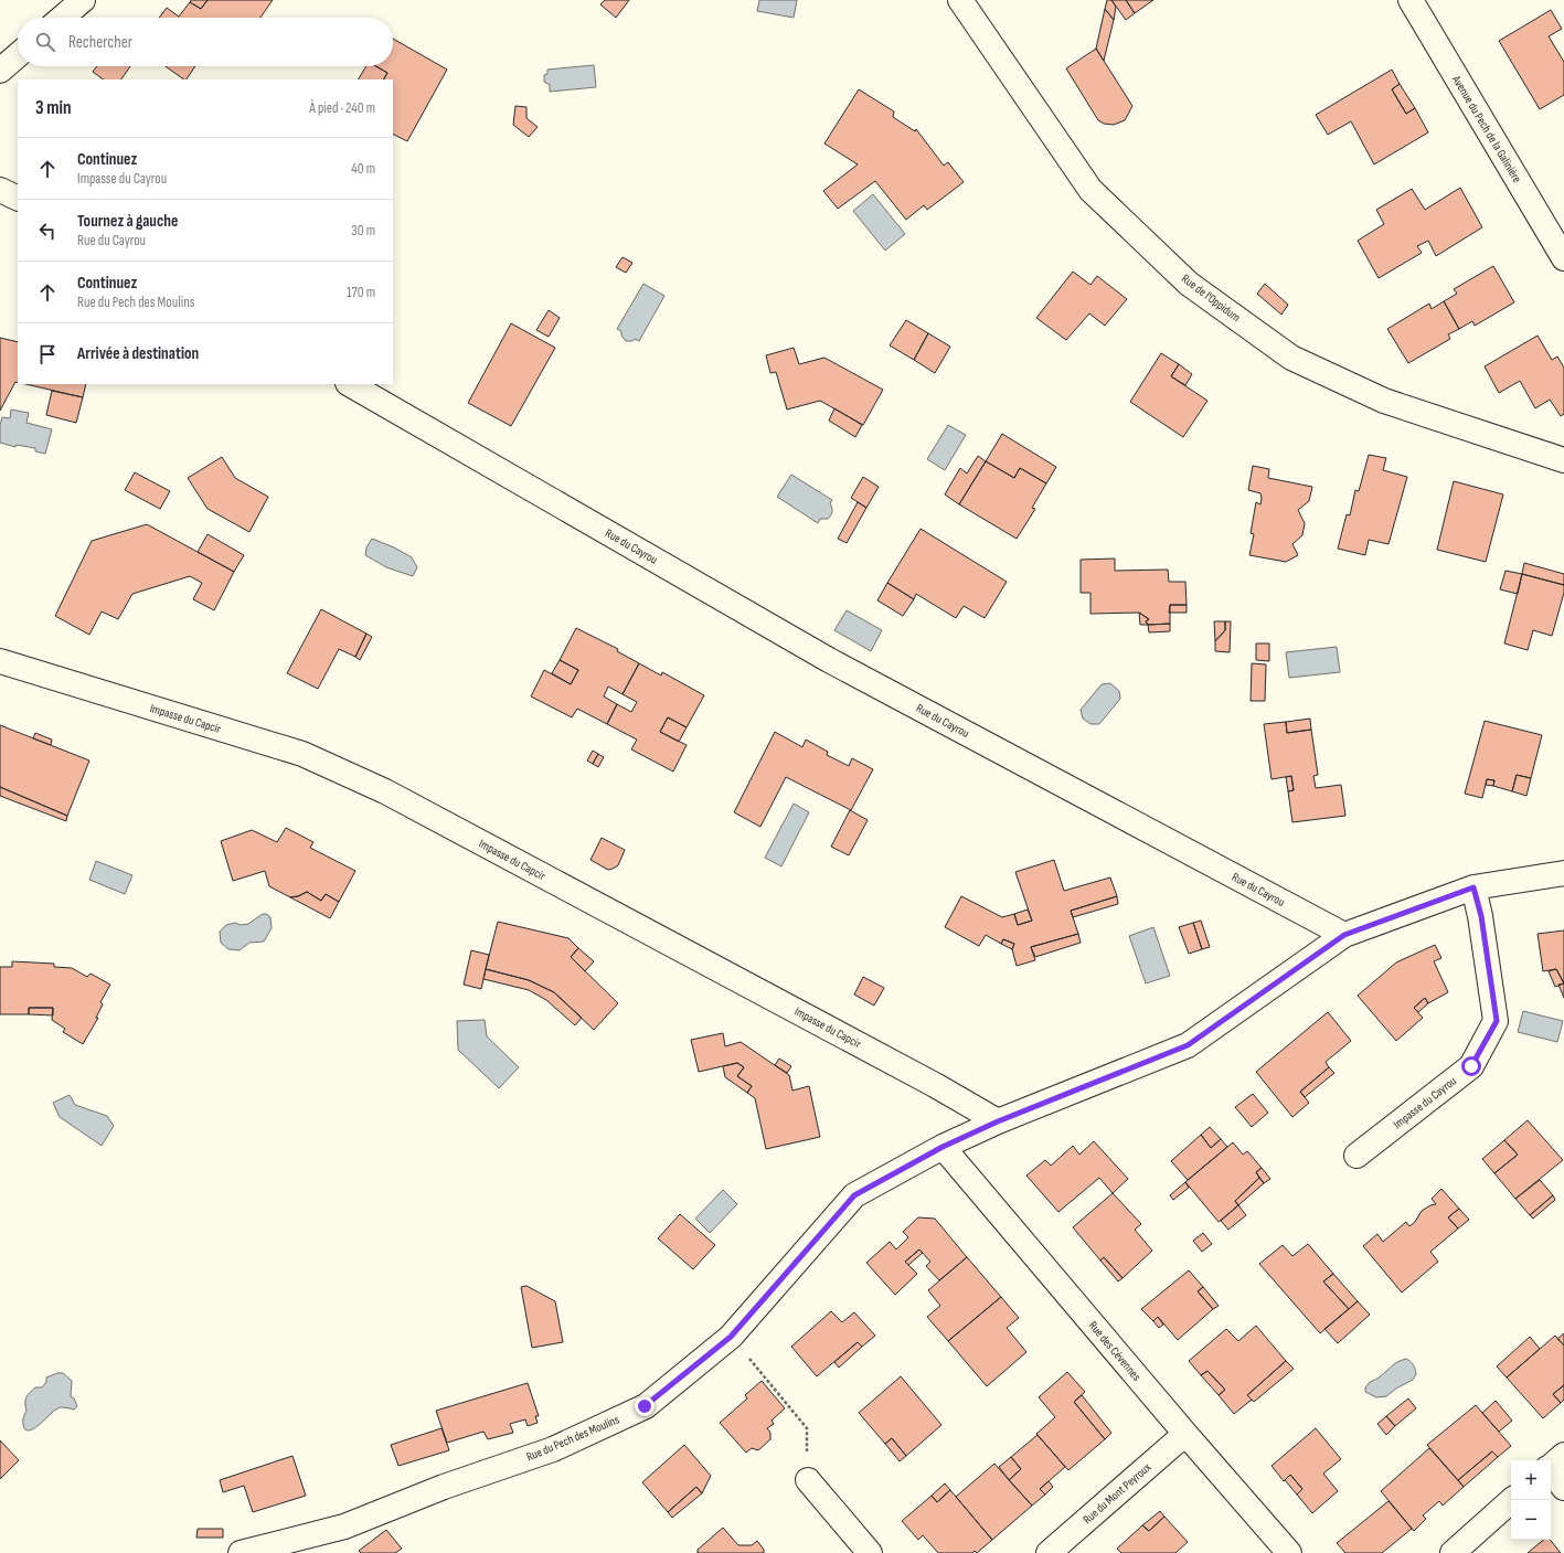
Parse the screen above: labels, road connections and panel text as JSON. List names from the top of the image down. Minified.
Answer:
{"streets":{"street":["Avenue du Pech de la Galinière","Rue de l'Oppidum","Rue du Cayrou","Impasse du Capcir","Impasse du Cayrou","Rue des Cévennes","Rue du Pech des Moulins","Rue du Mont Peyroux"]},"crossings":[["Rue du Cayrou","Rue du Pech des Moulins"],["Impasse du Capcir","Rue du Pech des Moulins"],["Rue des Cévennes","Rue du Pech des Moulins"],["Rue des Cévennes","Rue du Mont Peyroux"]],"page":{"search":"Rechercher","heading":["3 min","À pied · 240 m"],"list":[["Continuez","Impasse du Cayrou","40 m"],["Tournez à gauche","Rue du Cayrou","30 m"],["Continuez","Rue du Pech des Moulins","170 m"],"Arrivée à destination"],"map_buttons":["+","−"]}}
